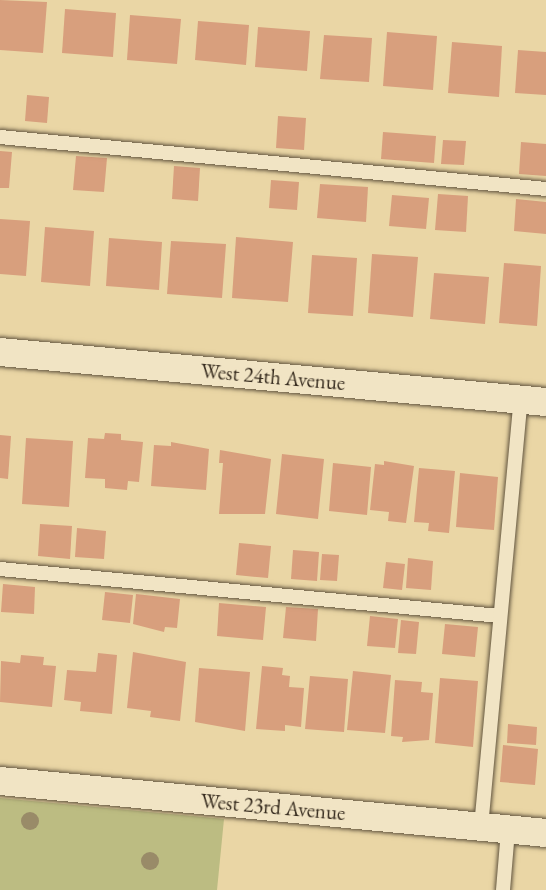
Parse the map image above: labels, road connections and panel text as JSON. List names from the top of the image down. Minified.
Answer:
{"streets":{"street":["West 24th Avenue","West 23rd Avenue"]}}
